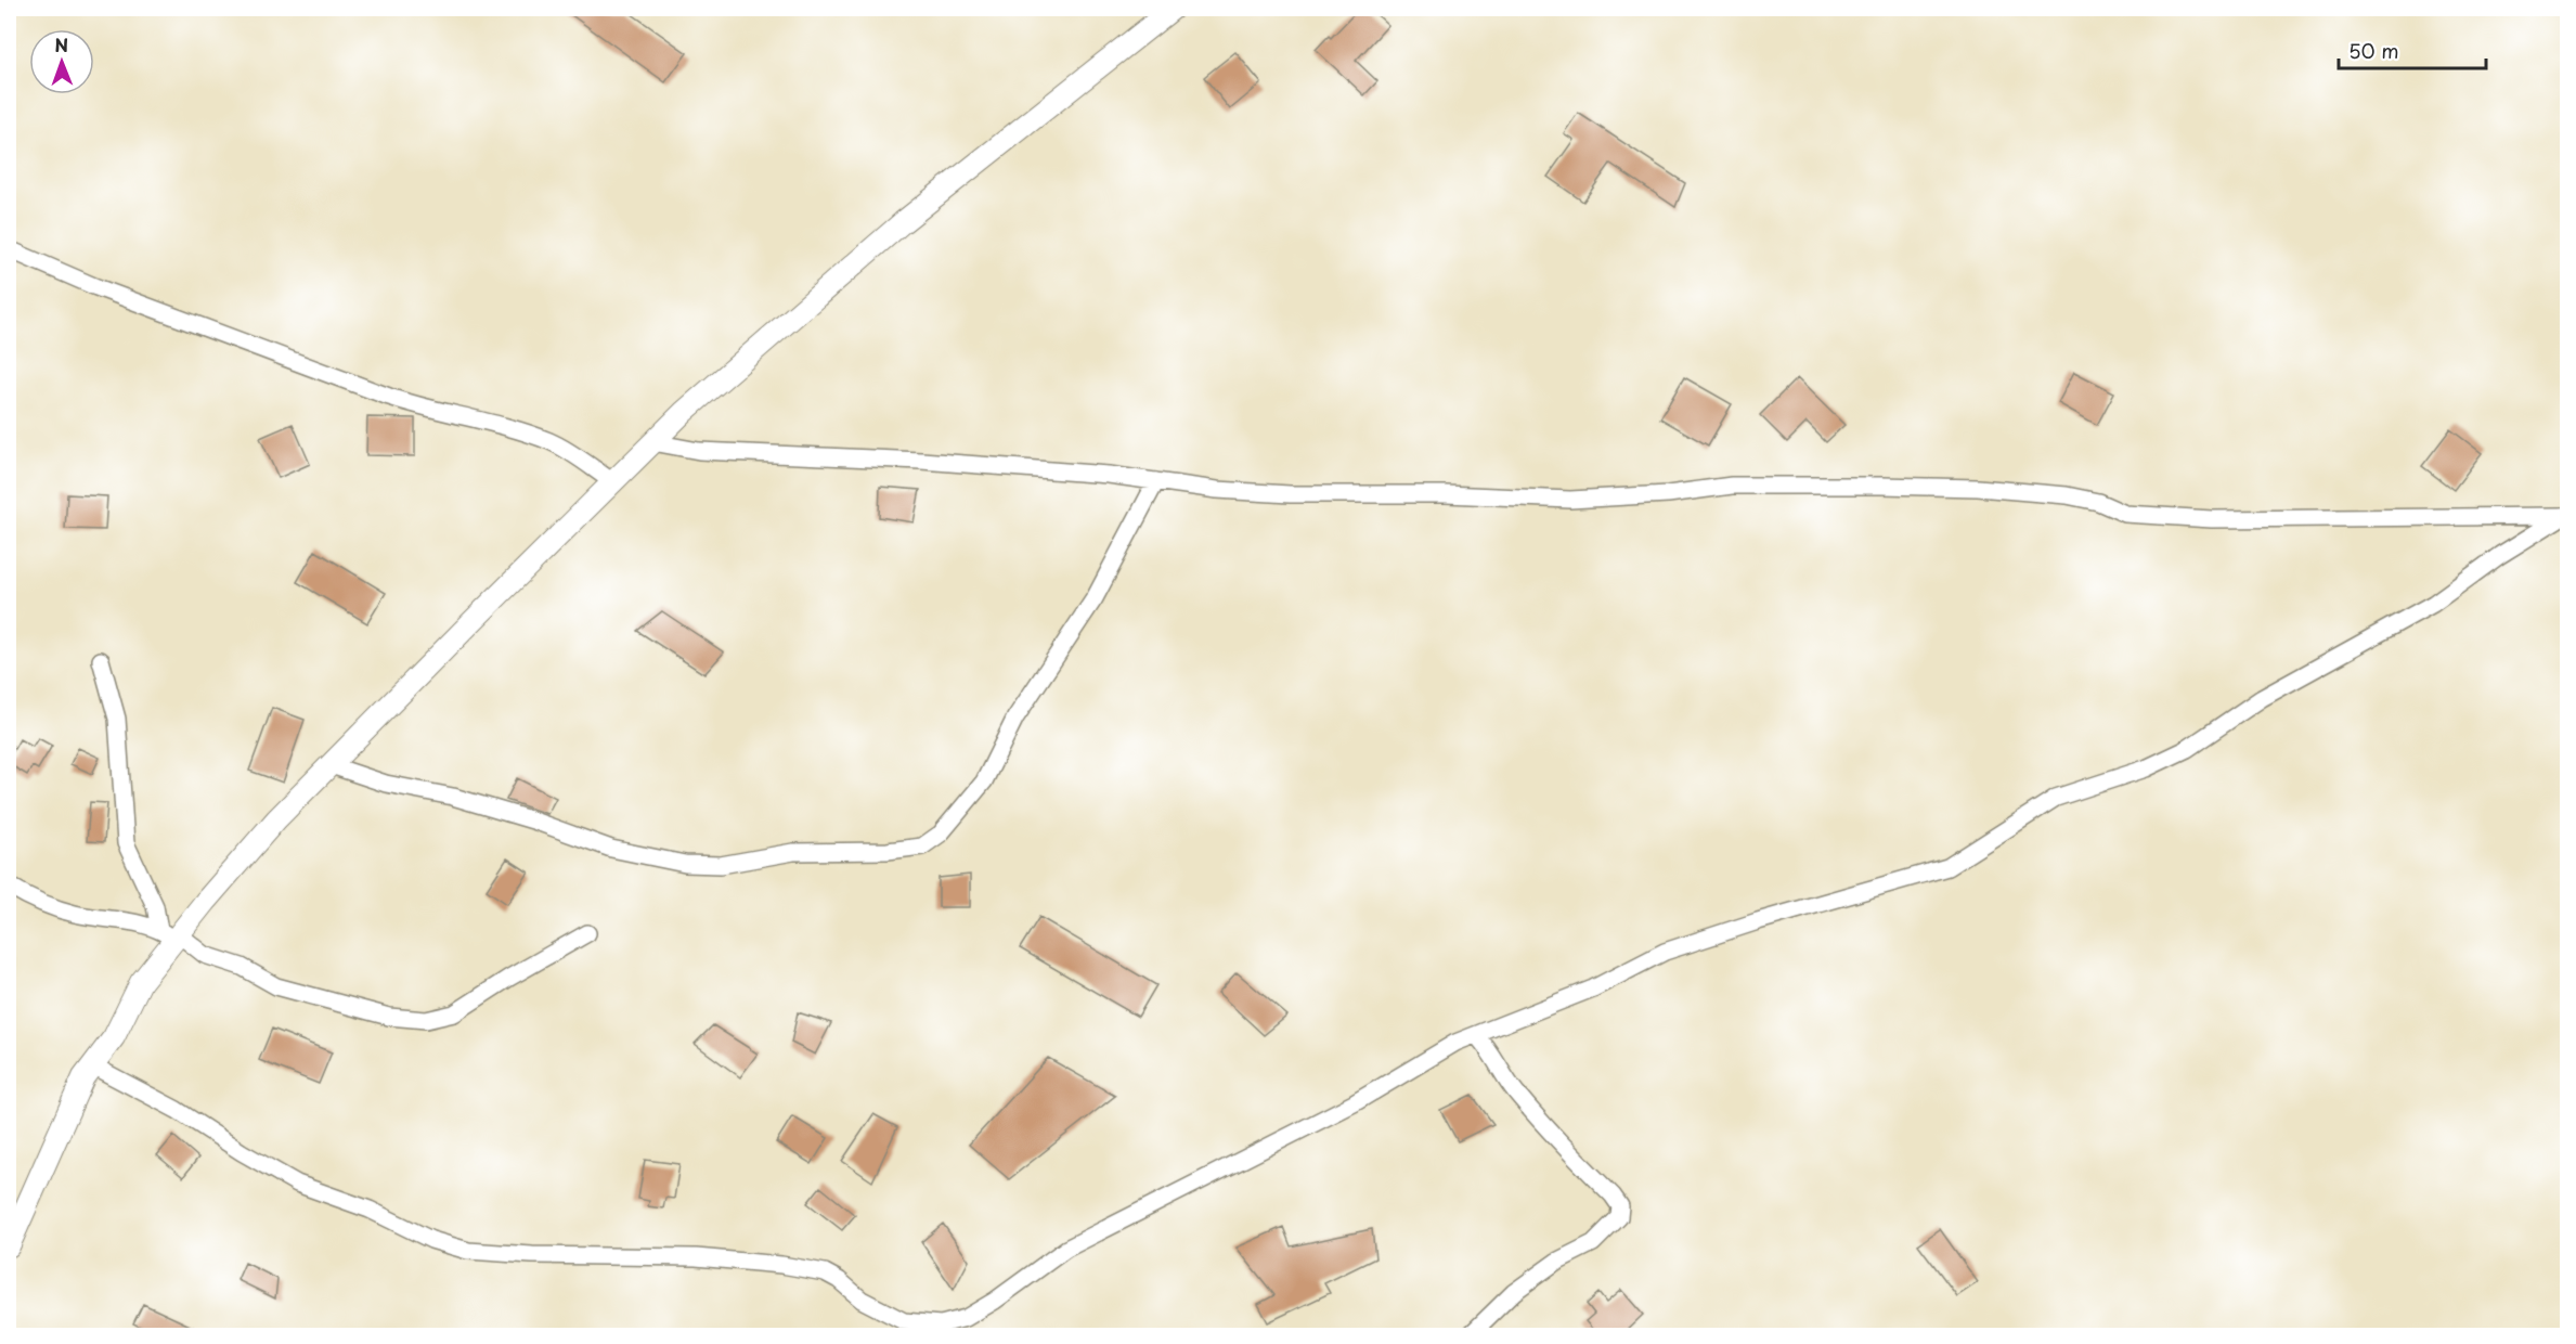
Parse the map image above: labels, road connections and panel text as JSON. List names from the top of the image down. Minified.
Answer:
{"scale_bar":"50 m","north":"top"}
